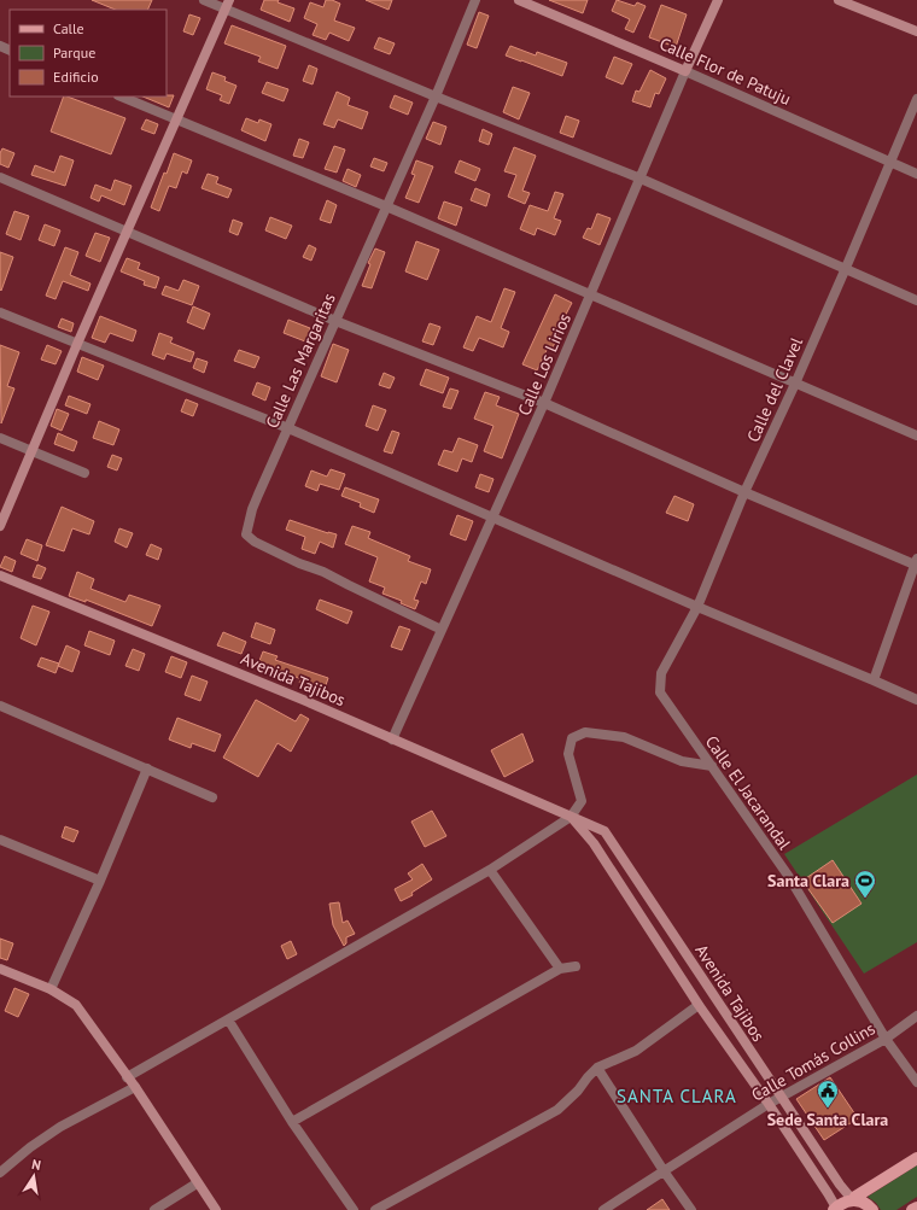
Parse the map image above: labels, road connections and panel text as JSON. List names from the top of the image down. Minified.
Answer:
{"streets":{"street":["Calle Flor de Patuju","Calle Las Margaritas","Calle Los Lirios","Calle del Clavel","Avenida Tajibos","Calle El Jacarandal","Calle Tomás Collins"]},"crossings":[["Calle Flor de Patuju","Calle Los Lirios"],["Calle Flor de Patuju","Calle del Clavel"],["Calle Las Margaritas","Calle Los Lirios"],["Calle Los Lirios","Avenida Tajibos"],["Calle del Clavel","Calle El Jacarandal"],["Avenida Tajibos","Calle Tomás Collins"],["Calle El Jacarandal","Calle Tomás Collins"]],"districts":["SANTA CLARA"],"places":{"sports":["Santa Clara"],"public building":["Sede Santa Clara"]},"legend":["Calle","Parque","Edificio"],"north":"top"}
